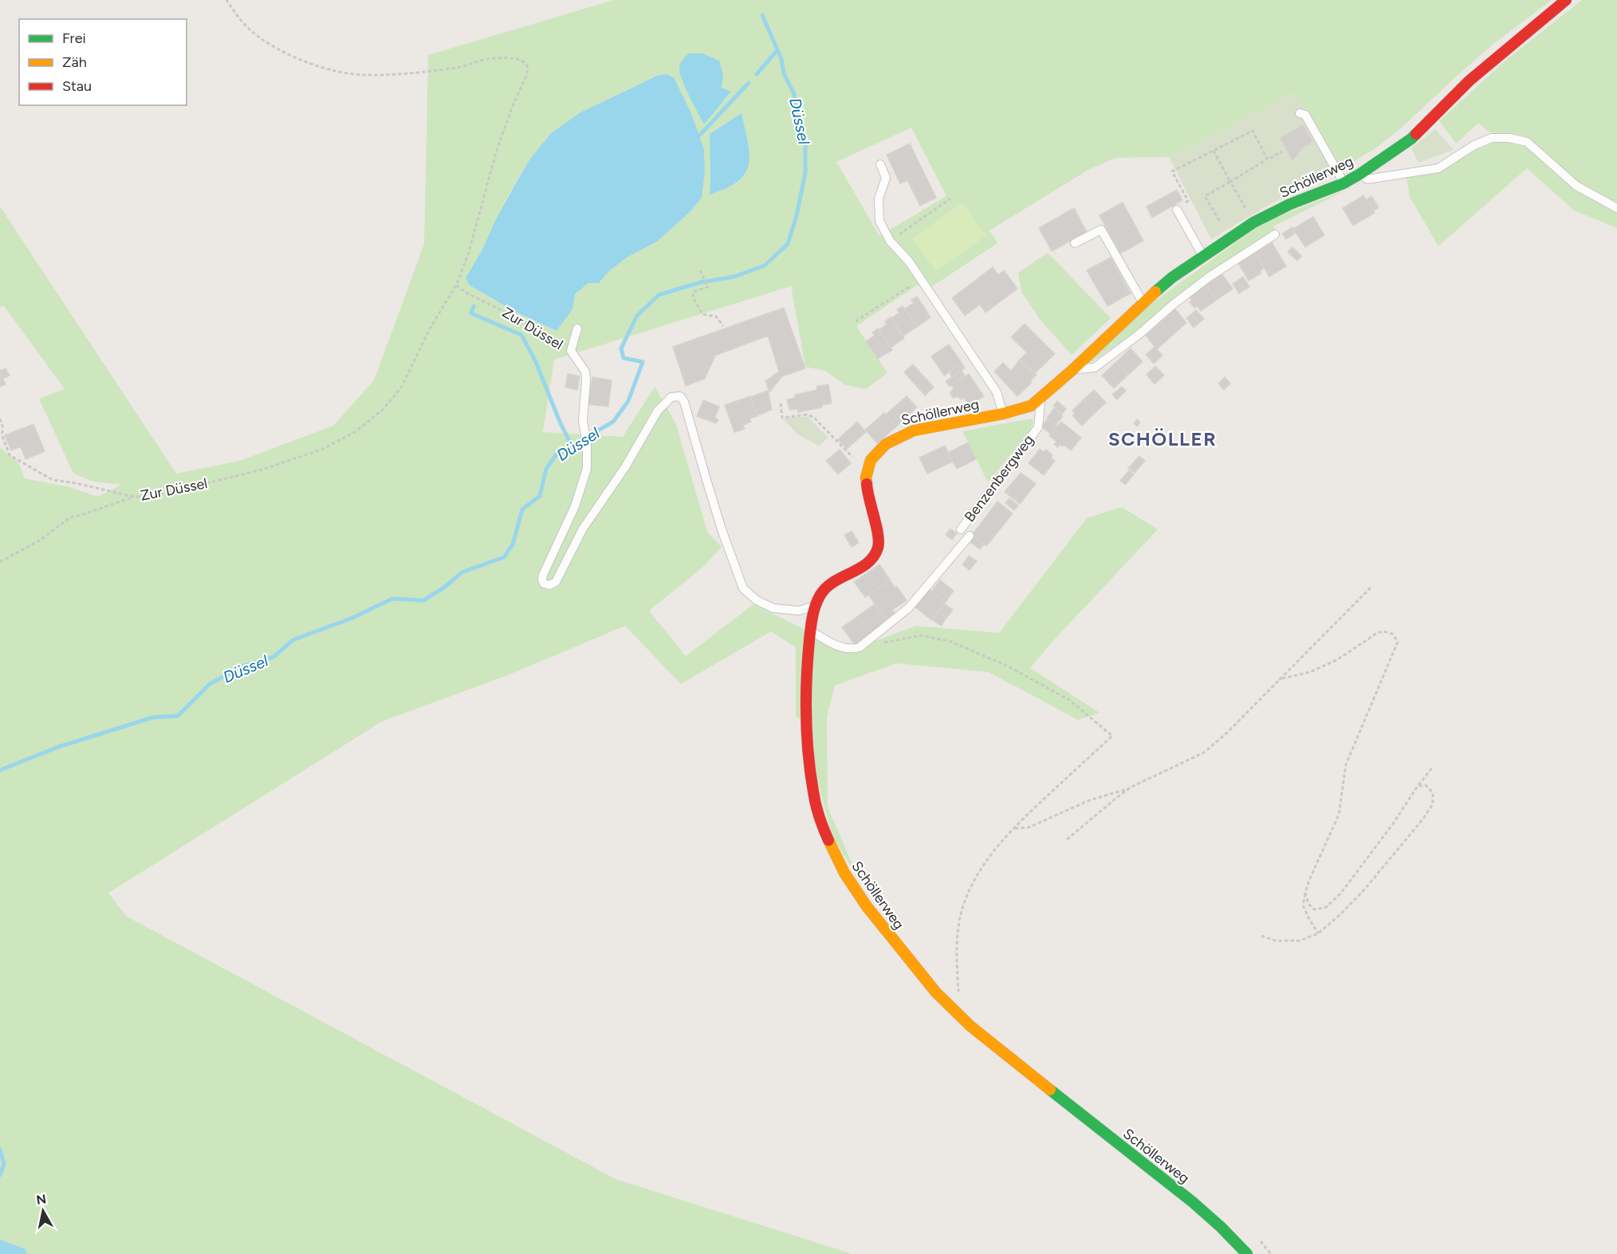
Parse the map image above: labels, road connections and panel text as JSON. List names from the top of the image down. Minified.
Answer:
{"streets":{"street":["Schöllerweg"],"lane":["Zur Düssel","Benzenbergweg"]},"crossings":[["Schöllerweg","Zur Düssel"],["Schöllerweg","Benzenbergweg"]],"districts":["SCHÖLLER"],"water":["Düssel"],"legend":["Frei","Zäh","Stau"],"north":"top"}
